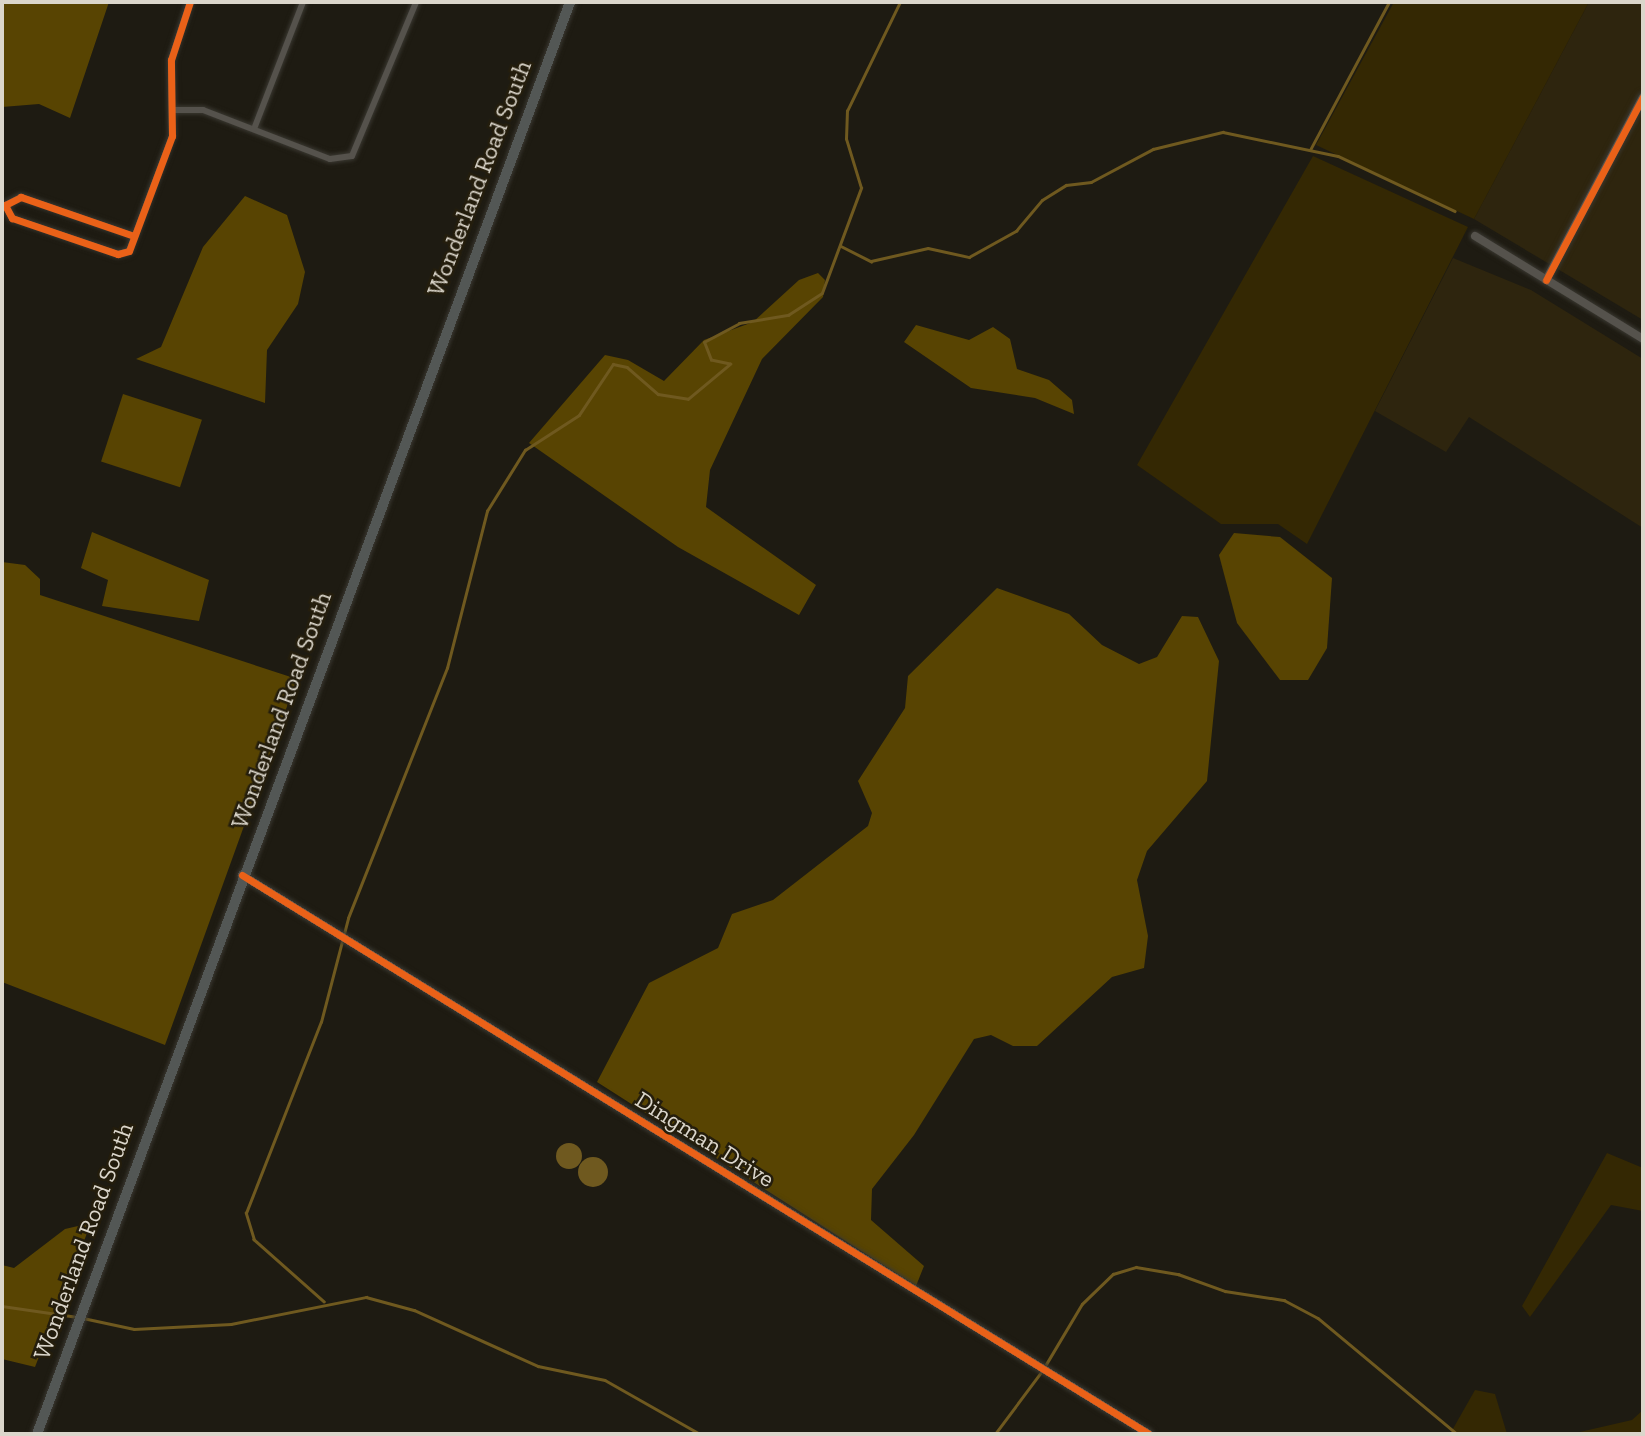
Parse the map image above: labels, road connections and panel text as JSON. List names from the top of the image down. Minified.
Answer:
{"streets":{"main road":["Wonderland Road South"],"street":["Dingman Drive"]},"crossings":[["Wonderland Road South","Dingman Drive"]]}
